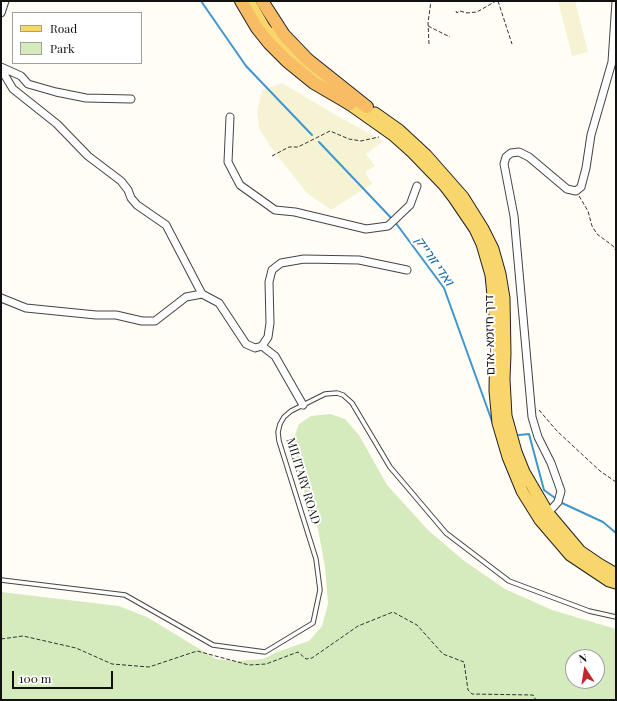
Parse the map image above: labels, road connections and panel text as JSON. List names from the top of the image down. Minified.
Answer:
{"streets":{"main road":["דרך חיזמא-אדם"],"lane":["MILITARY ROAD"]},"water":["ואדי זורייק"],"legend":["Road","Park"],"scale_bar":"100 m","north":"top"}
